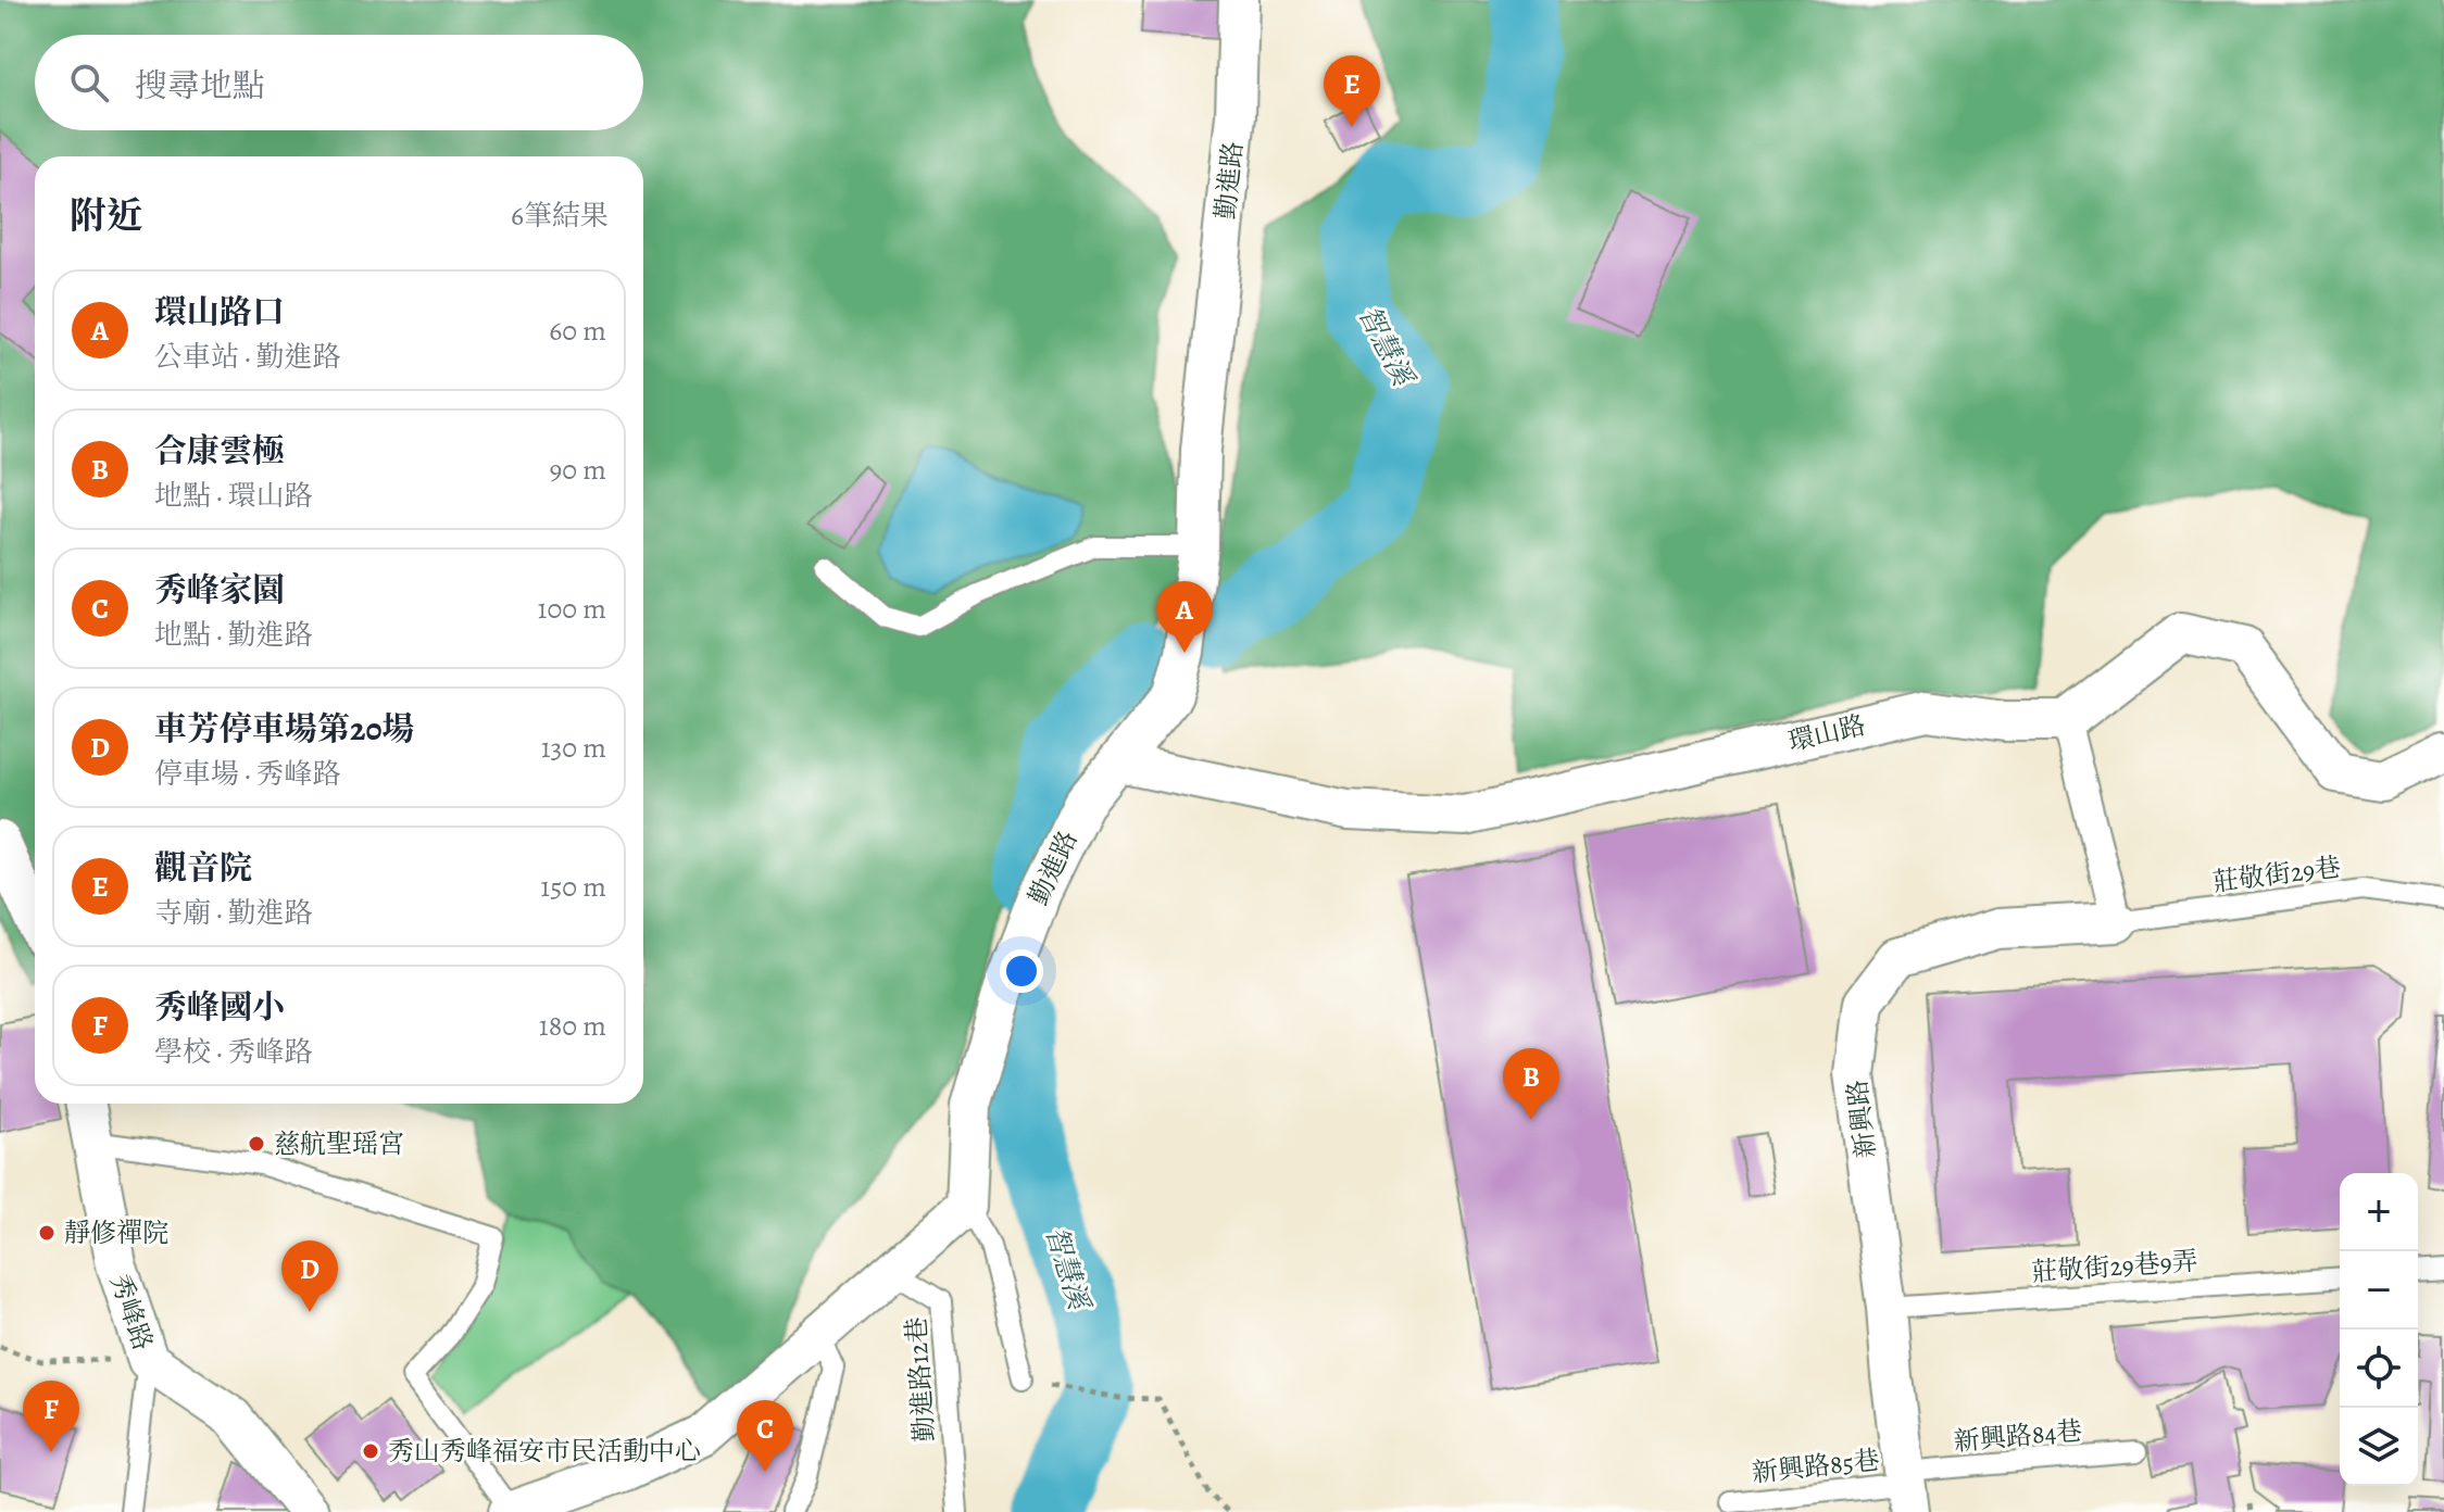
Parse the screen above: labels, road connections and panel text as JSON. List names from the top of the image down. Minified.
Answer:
{"streets":{"street":["勤進路","環山路","新興路","秀峰路"],"lane":["莊敬街29巷","莊敬街29巷9弄","勤進路12巷","新興路84巷","新興路85巷"]},"crossings":[["勤進路","環山路"],["莊敬街29巷","新興路"],["新興路","莊敬街29巷9弄"],["新興路","新興路84巷"],["新興路","新興路85巷"],["新興路84巷","新興路85巷"]],"water":["智慧溪"],"places":["慈航聖瑶宮","靜修禪院","秀山秀峰福安市民活動中心"],"page":{"search":"搜尋地點","pins":["E","A","B","D","F","C"],"heading":["附近","6筆結果"],"list":[{"mark":"A","name":"環山路口","note":"公車站 · 勤進路","value":"60 m"},{"mark":"B","name":"合康雲極","note":"地點 · 環山路","value":"90 m"},{"mark":"C","name":"秀峰家園","note":"地點 · 勤進路","value":"100 m"},{"mark":"D","name":"車芳停車場第20場","note":"停車場 · 秀峰路","value":"130 m"},{"mark":"E","name":"觀音院","note":"寺廟 · 勤進路","value":"150 m"},{"mark":"F","name":"秀峰國小","note":"學校 · 秀峰路","value":"180 m"}],"map_buttons":["+","−"]}}
